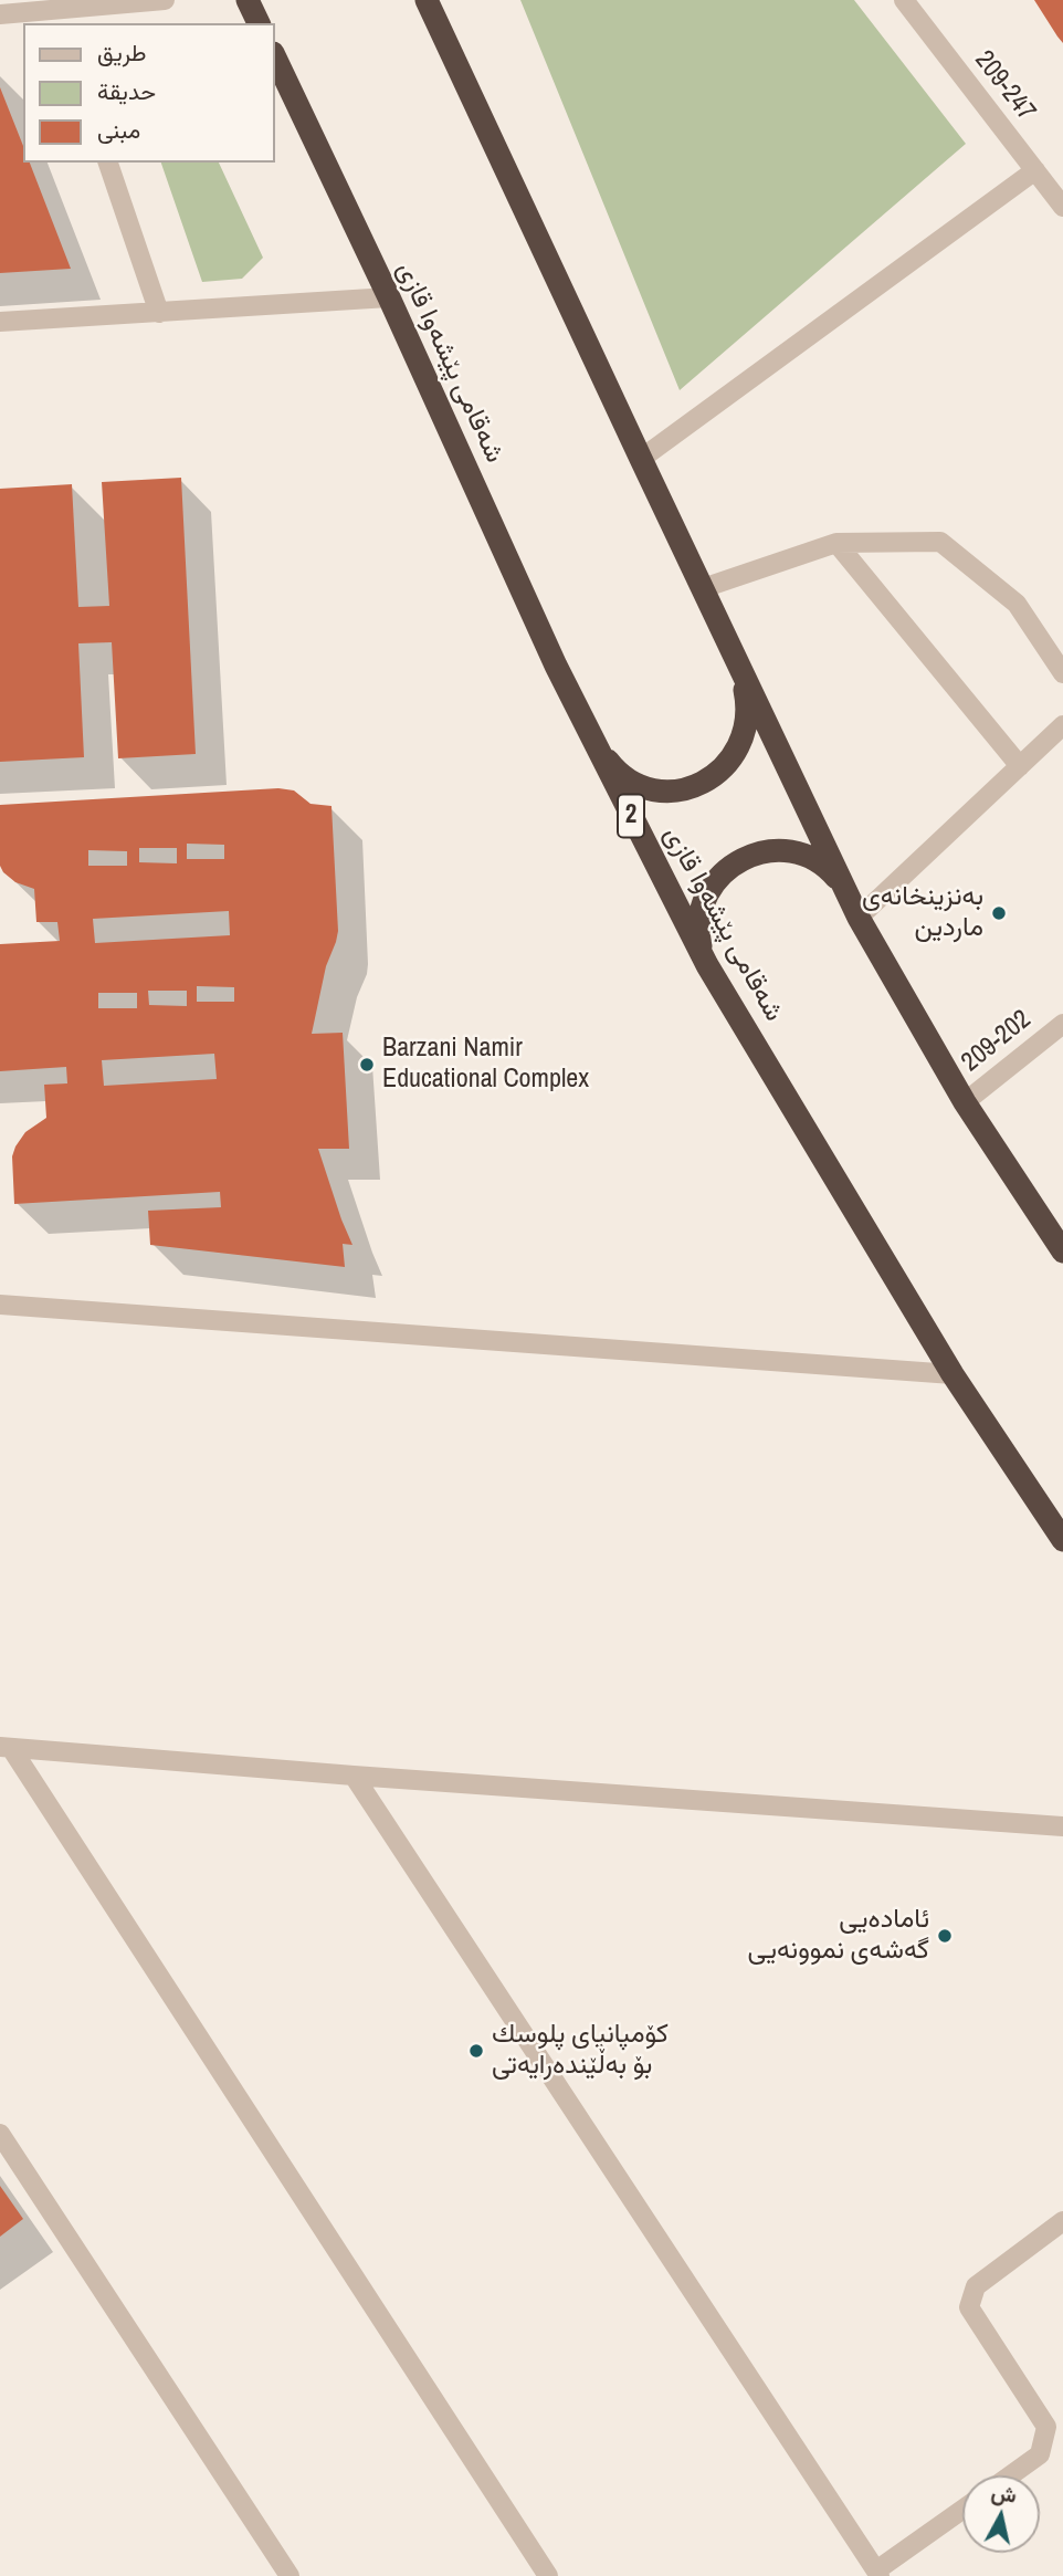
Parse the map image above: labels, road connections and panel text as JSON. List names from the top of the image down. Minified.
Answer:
{"streets":{"highway":["شەقامی پێشەوا قازی","2"],"street":["209-247","209-202"]},"places":["بەنزینخانەی ماردین","Barzani Namir Educational Complex","ئامادەیی گەشەی نموونەیی","کۆمپانیای پلوسك بۆ بەڵێندەرایەتی"],"legend":["طريق","حديقة","مبنى"],"north":"top"}
